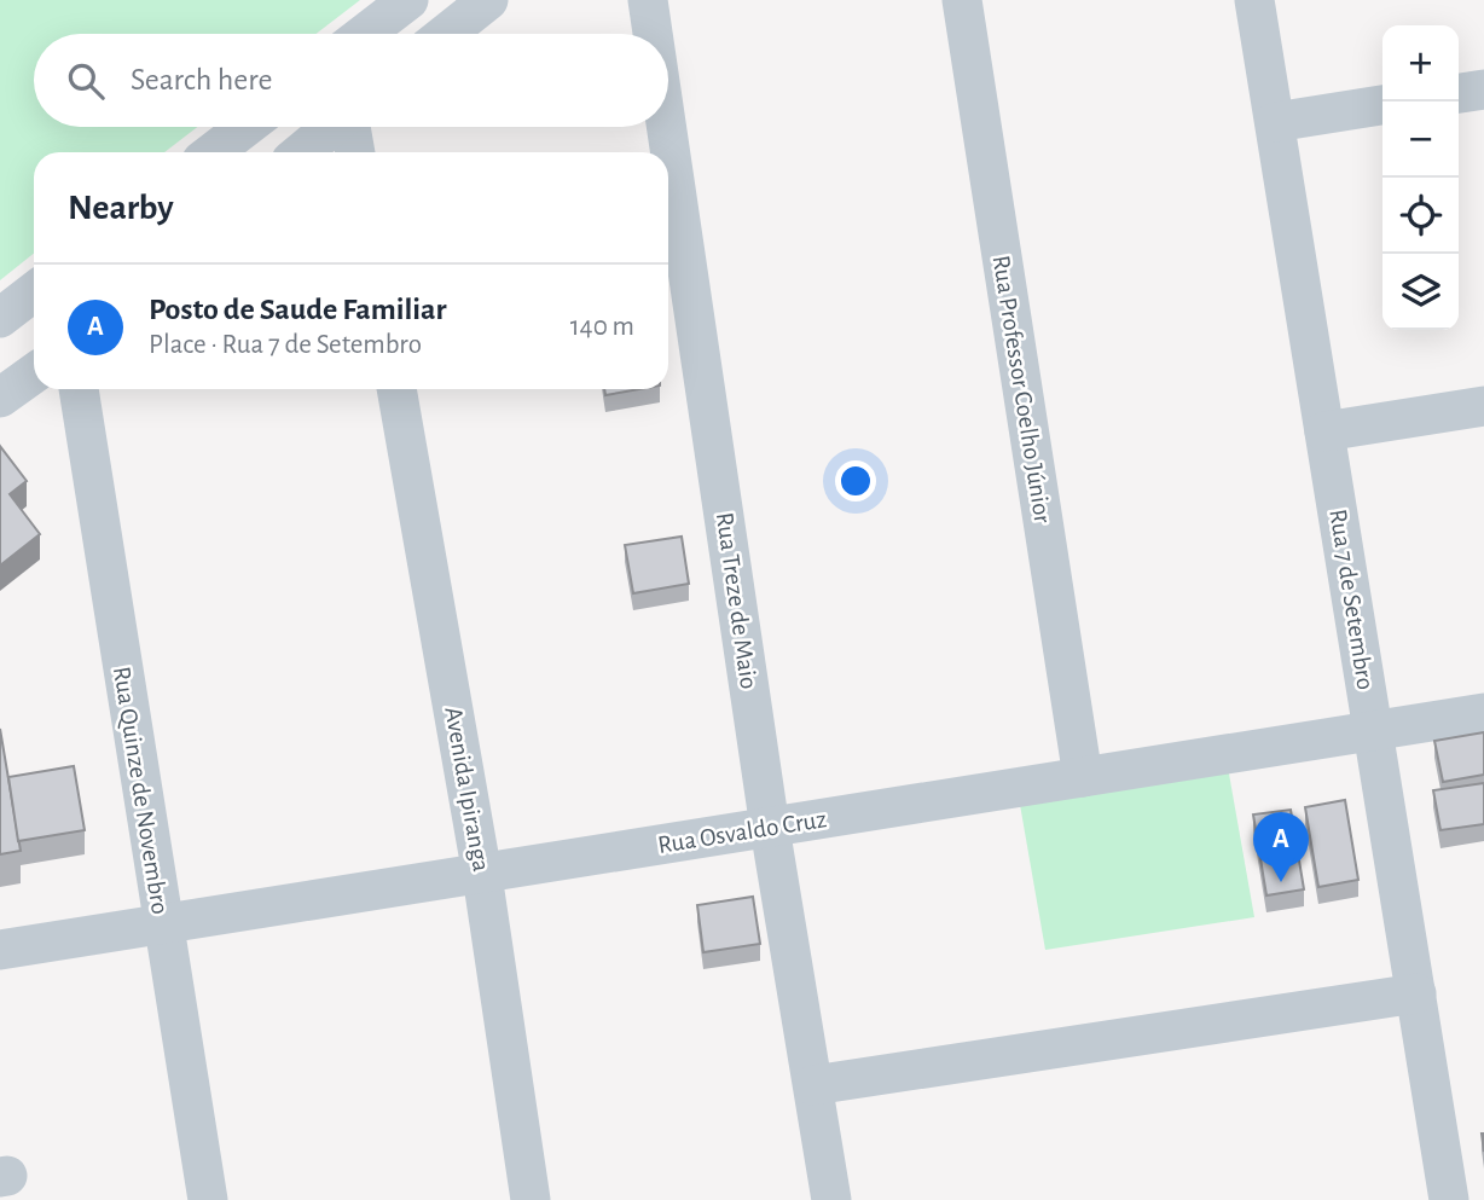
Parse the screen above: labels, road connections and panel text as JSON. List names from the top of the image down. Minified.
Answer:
{"streets":{"street":["Rua Professor Coelho Júnior","Rua 7 de Setembro","Rua Treze de Maio","Avenida Ipiranga","Rua Quinze de Novembro","Rua Osvaldo Cruz"]},"crossings":[["Rua Professor Coelho Júnior","Rua Osvaldo Cruz"],["Rua 7 de Setembro","Rua Osvaldo Cruz"],["Rua Treze de Maio","Rua Osvaldo Cruz"],["Avenida Ipiranga","Rua Osvaldo Cruz"],["Rua Quinze de Novembro","Rua Osvaldo Cruz"]],"page":{"map_buttons":["+","−"],"search":"Search here","heading":"Nearby","list":[{"mark":"A","name":"Posto de Saude Familiar","note":"Place · Rua 7 de Setembro","value":"140 m"}],"pins":"A"}}
